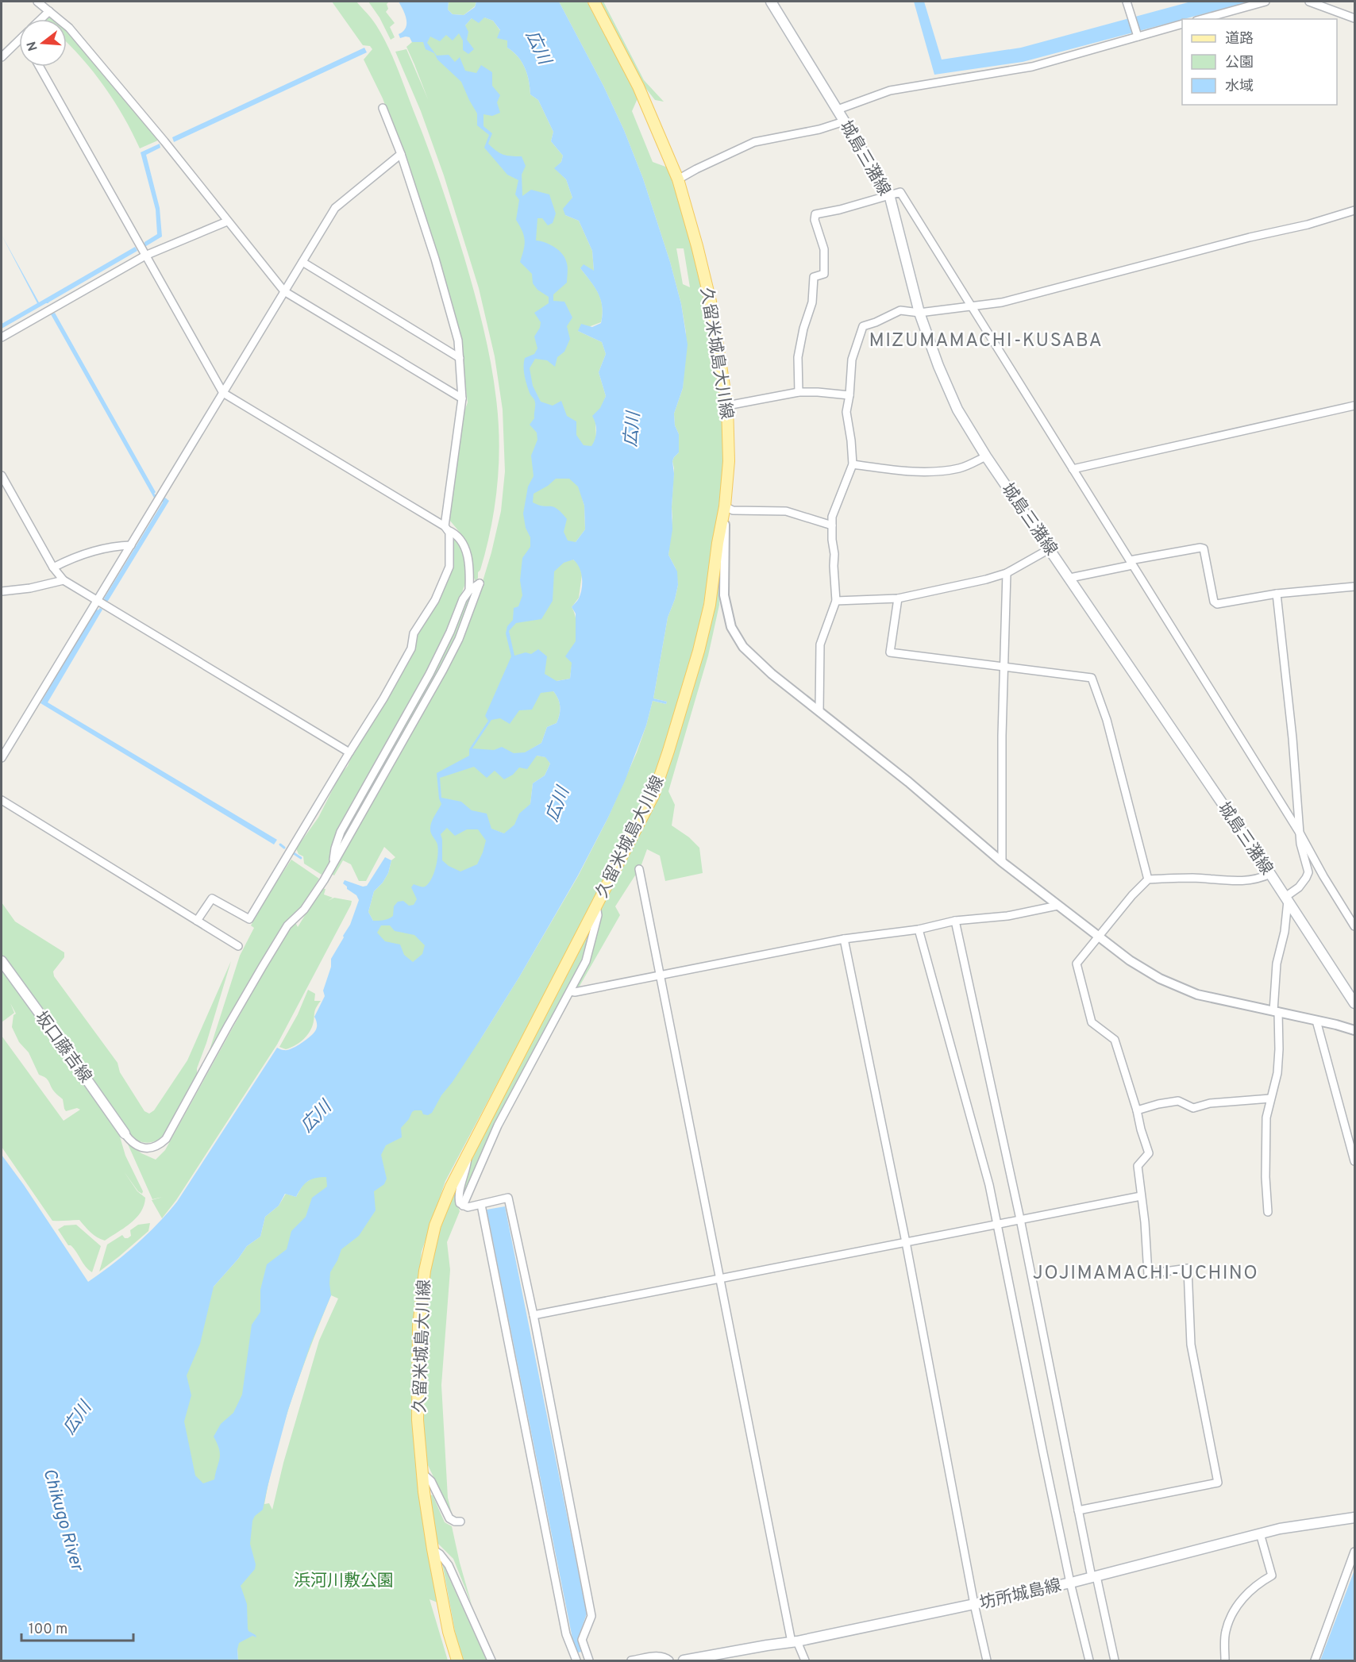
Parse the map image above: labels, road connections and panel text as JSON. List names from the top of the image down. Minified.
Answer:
{"streets":{"main road":["城島三潴線","久留米城島大川線","坂口藤吉線","坊所城島線"]},"districts":["MIZUMAMACHI-KUSABA","JOJIMAMACHI-UCHINO"],"water":["広川","Chikugo River"],"parks":["浜河川敷公園"],"legend":["道路","公園","水域"],"scale_bar":"100 m","north":"left"}
